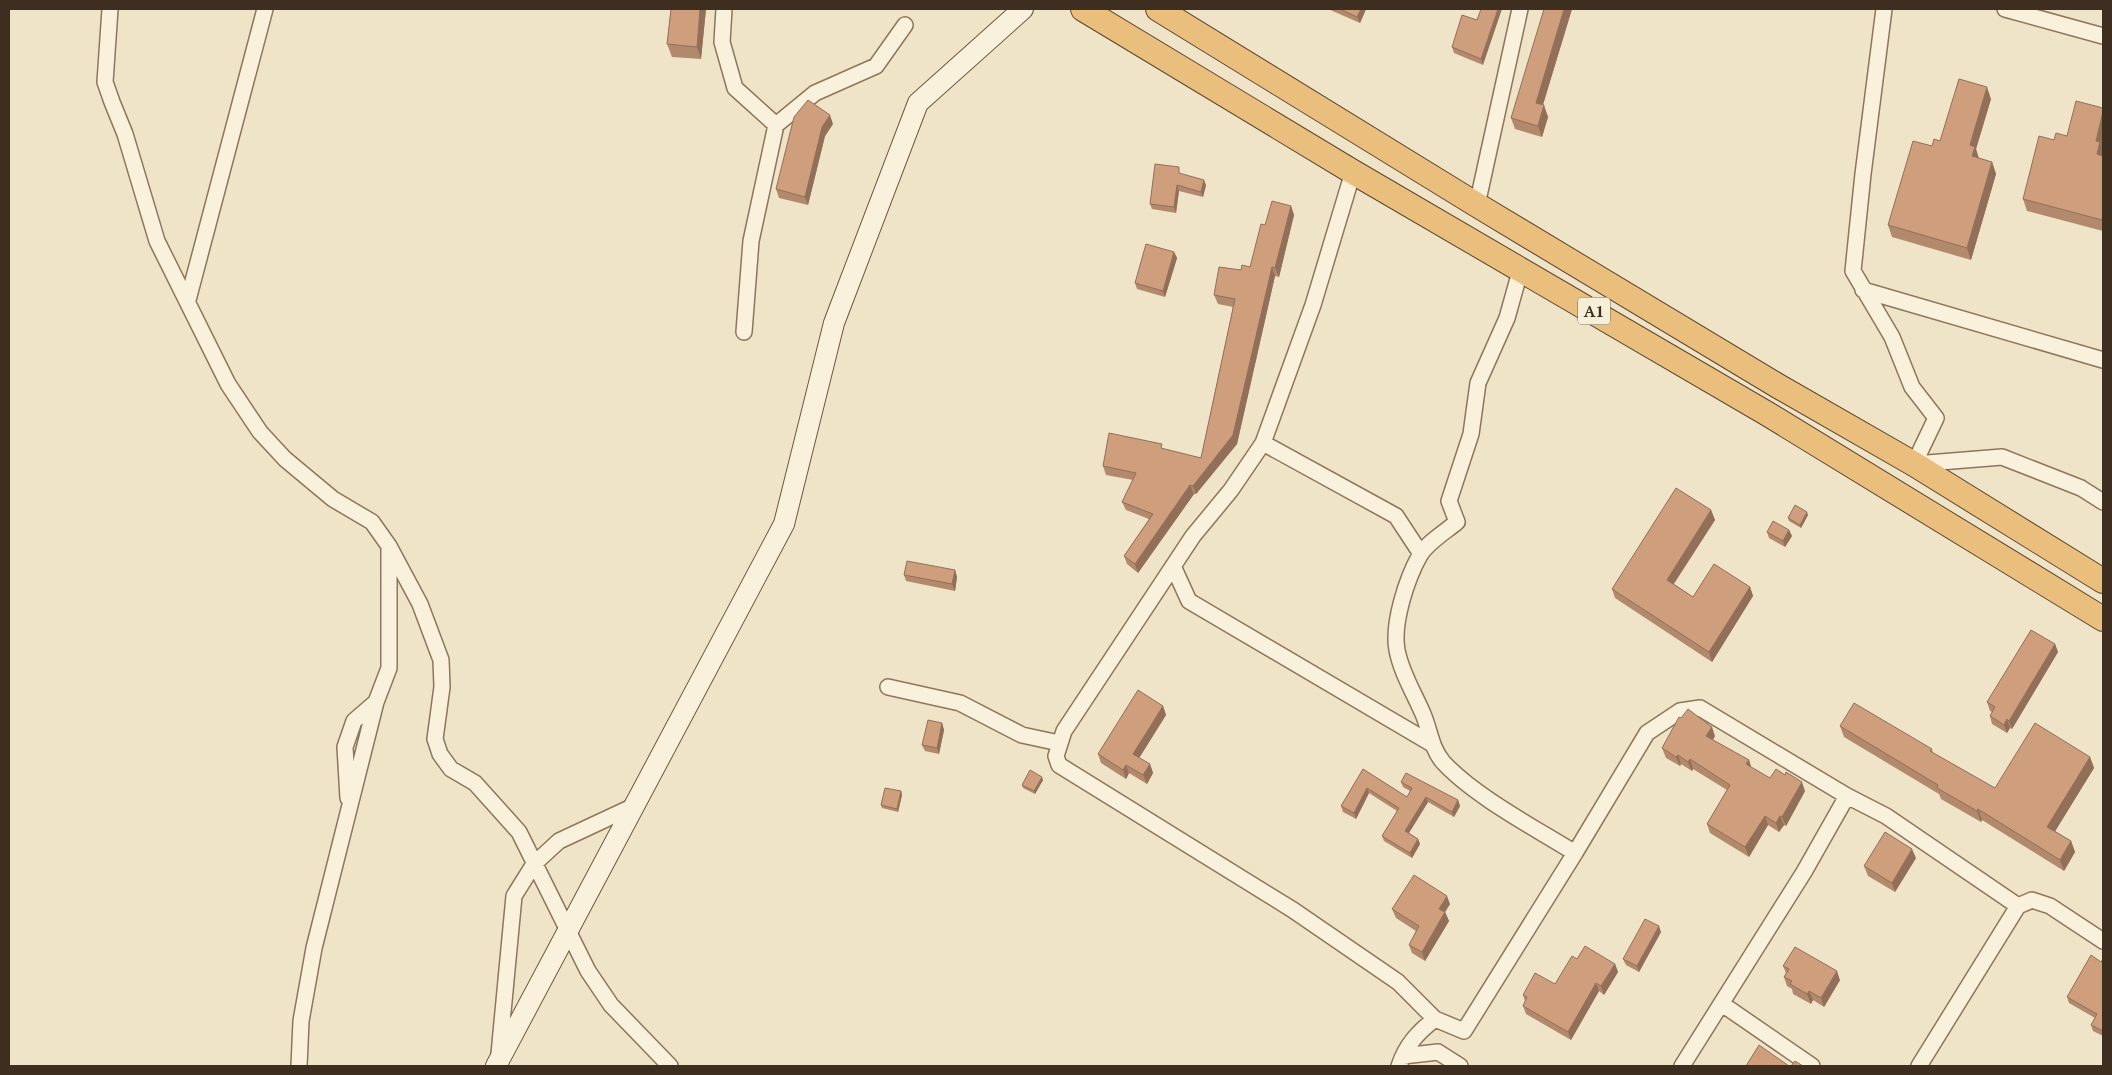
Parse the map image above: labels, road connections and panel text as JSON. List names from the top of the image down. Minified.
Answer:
{"streets":{"highway":["A1"]}}
